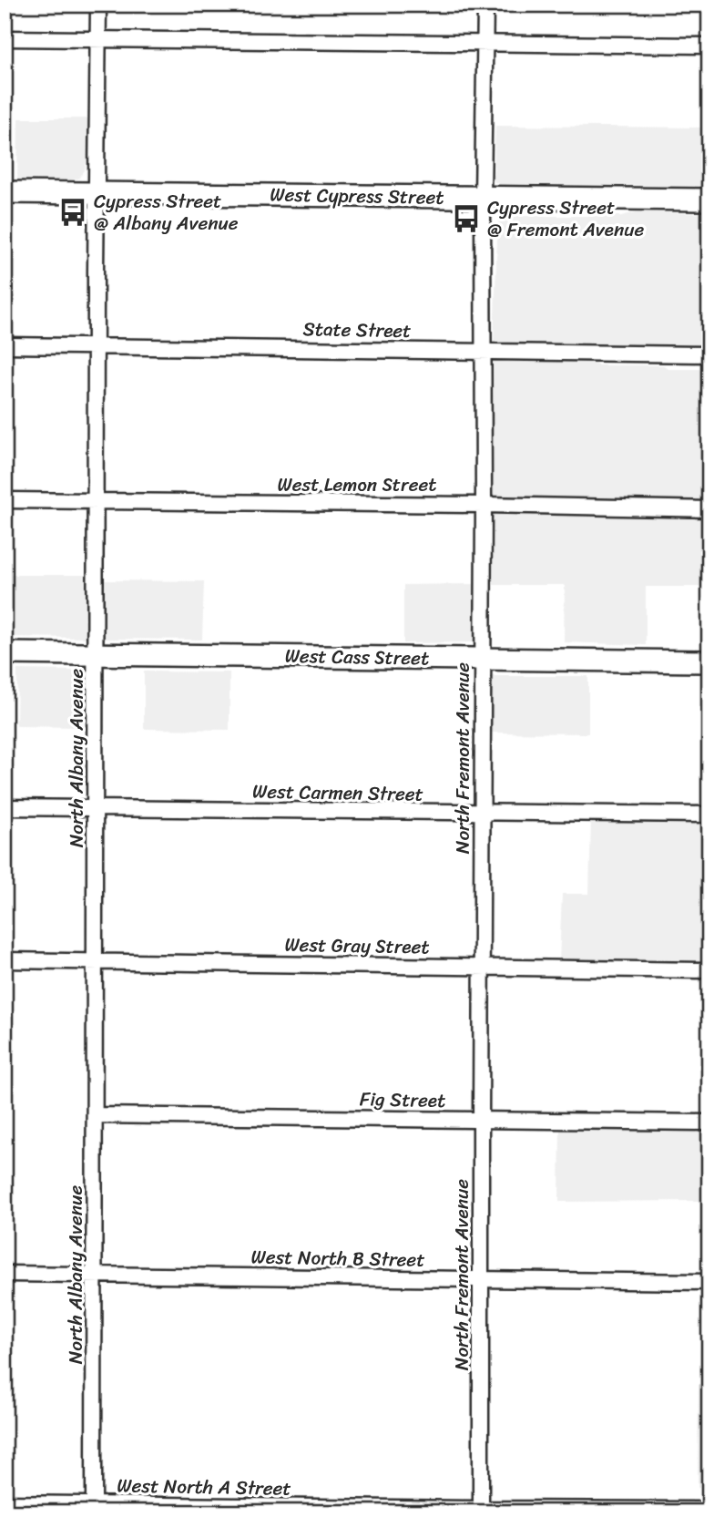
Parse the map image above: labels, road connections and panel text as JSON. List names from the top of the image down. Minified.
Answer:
{"streets":{"street":["West Cypress Street","State Street","West Lemon Street","West Cass Street","North Albany Avenue","North Fremont Avenue","West Carmen Street","West Gray Street","Fig Street","West North B Street","West North A Street"]},"crossings":[["West Cypress Street","North Albany Avenue"],["West Cypress Street","North Fremont Avenue"],["State Street","North Albany Avenue"],["State Street","North Fremont Avenue"],["West Lemon Street","North Albany Avenue"],["West Lemon Street","North Fremont Avenue"],["West Cass Street","North Albany Avenue"],["West Cass Street","North Fremont Avenue"],["North Albany Avenue","West Carmen Street"],["North Albany Avenue","West Gray Street"],["North Albany Avenue","Fig Street"],["North Albany Avenue","West North B Street"],["North Albany Avenue","West North A Street"],["North Fremont Avenue","West Carmen Street"],["North Fremont Avenue","West Gray Street"],["North Fremont Avenue","Fig Street"],["North Fremont Avenue","West North B Street"],["North Fremont Avenue","West North A Street"]],"places":{"bus stop":["Cypress Street @ Albany Avenue","Cypress Street @ Fremont Avenue"]}}
